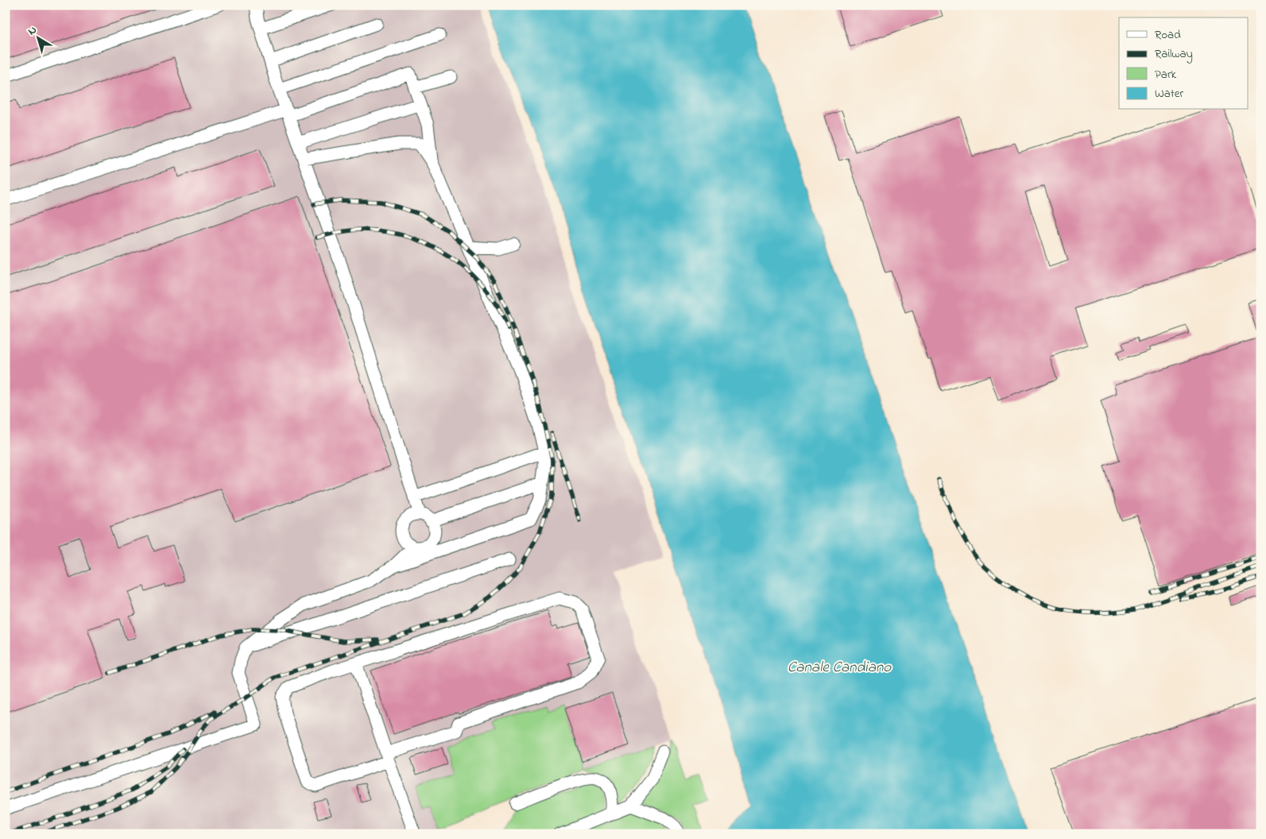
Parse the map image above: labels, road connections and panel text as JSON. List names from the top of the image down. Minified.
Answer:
{"water":["Canale Candiano"],"legend":["Road","Railway","Park","Water"],"north":"top left"}
